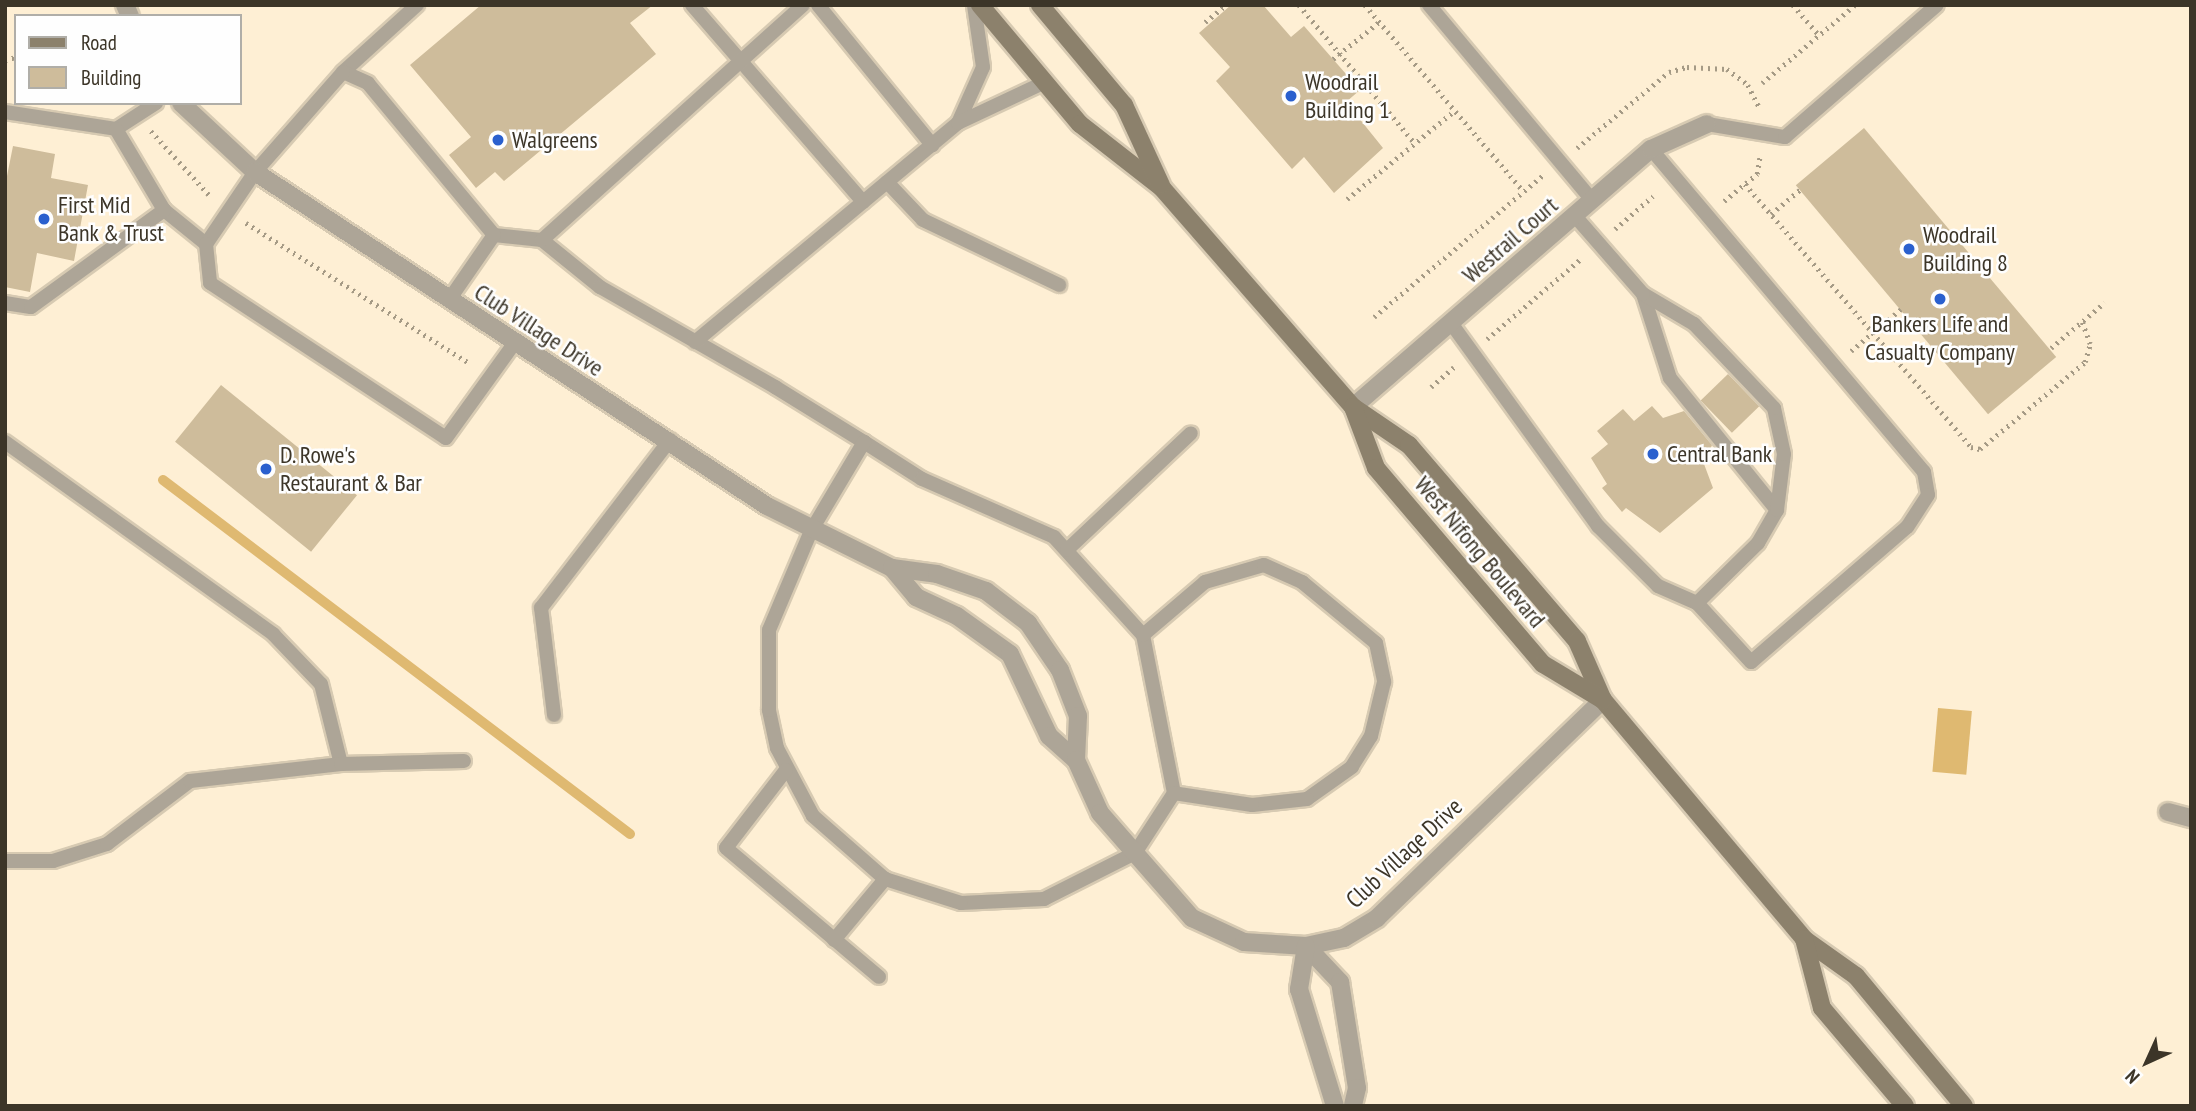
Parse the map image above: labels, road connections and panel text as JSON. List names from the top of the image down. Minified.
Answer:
{"streets":{"main road":["West Nifong Boulevard"],"street":["Westrail Court","Club Village Drive"]},"crossings":[["Westrail Court","West Nifong Boulevard"],["Club Village Drive","West Nifong Boulevard"]],"places":["Woodrail Building 1","Walgreens","First Mid Bank & Trust","Woodrail Building 8","Bankers Life and Casualty Company","Central Bank","D. Rowe's Restaurant & Bar"],"legend":["Road","Building"],"north":"bottom left"}
